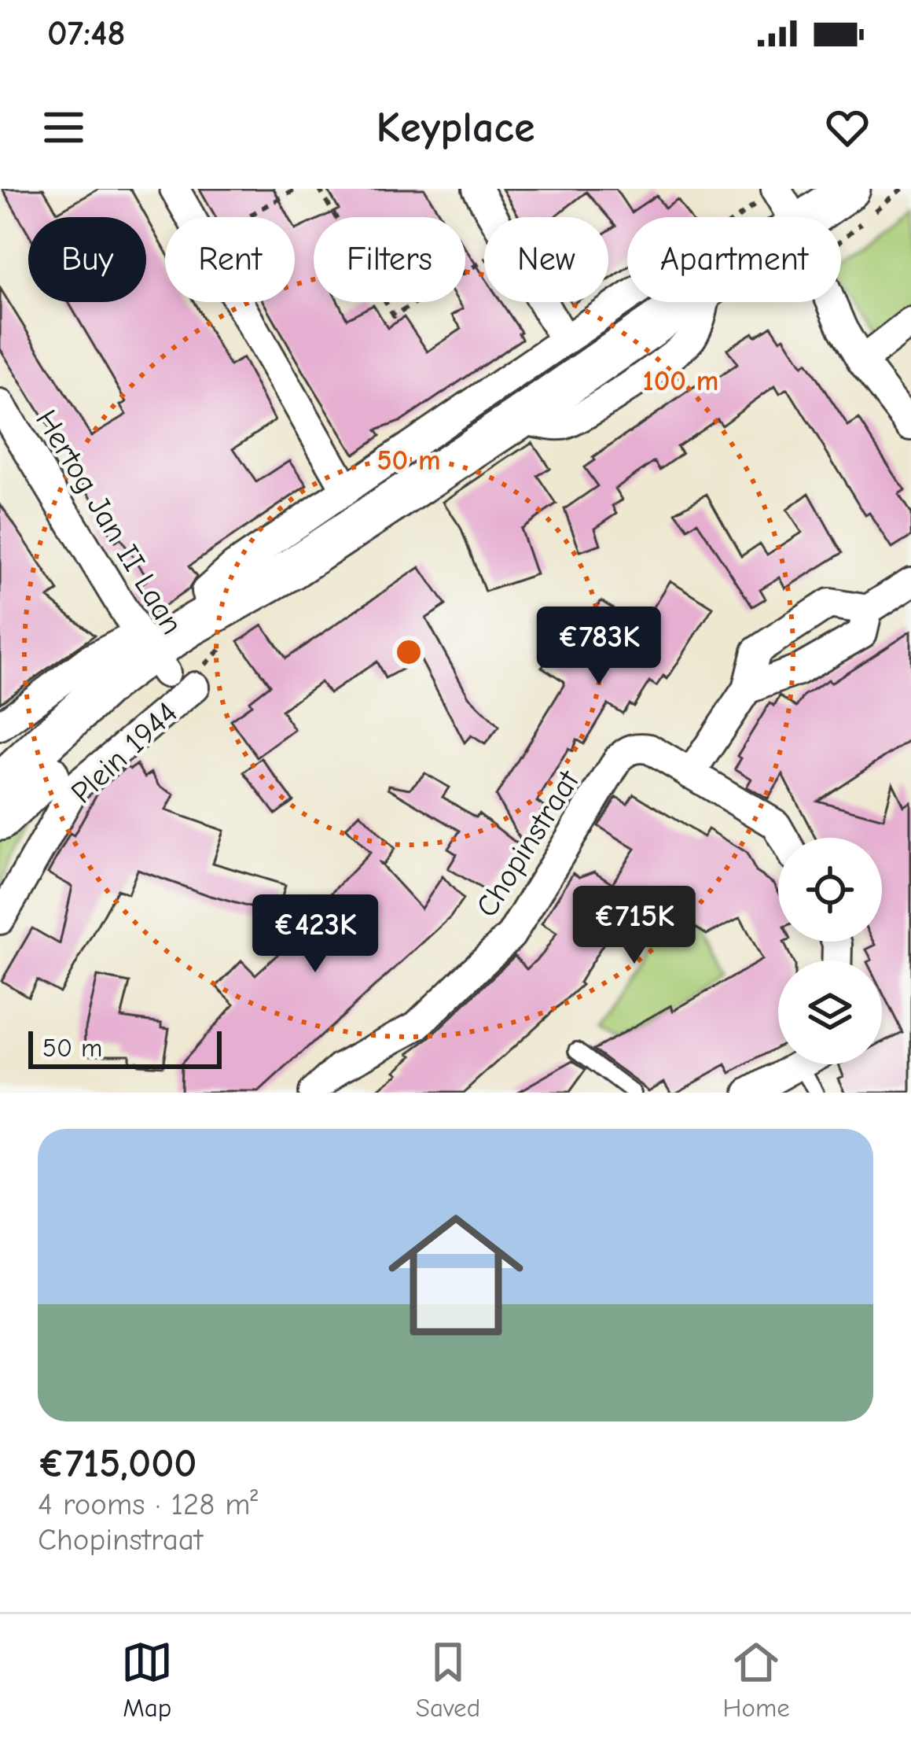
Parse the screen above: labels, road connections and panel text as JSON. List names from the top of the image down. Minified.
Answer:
{"streets":{"main road":["Plein 1944"],"street":["Hertog Jan II Laan","Chopinstraat"]},"crossings":[["Hertog Jan II Laan","Plein 1944"]],"scale_bar":"50 m","page":{"status":"07:48","header":"Keyplace","chip":["Buy","Rent","Filters","New","Apartment"],"price":["€783K","€715K","€423K"],"scale":"50 m","list":[{"name":"€715,000","note":"4 rooms · 128 m² · Chopinstraat"}],"tabs":["Map","Saved","Home"]},"rings":["100 m","50 m"]}
